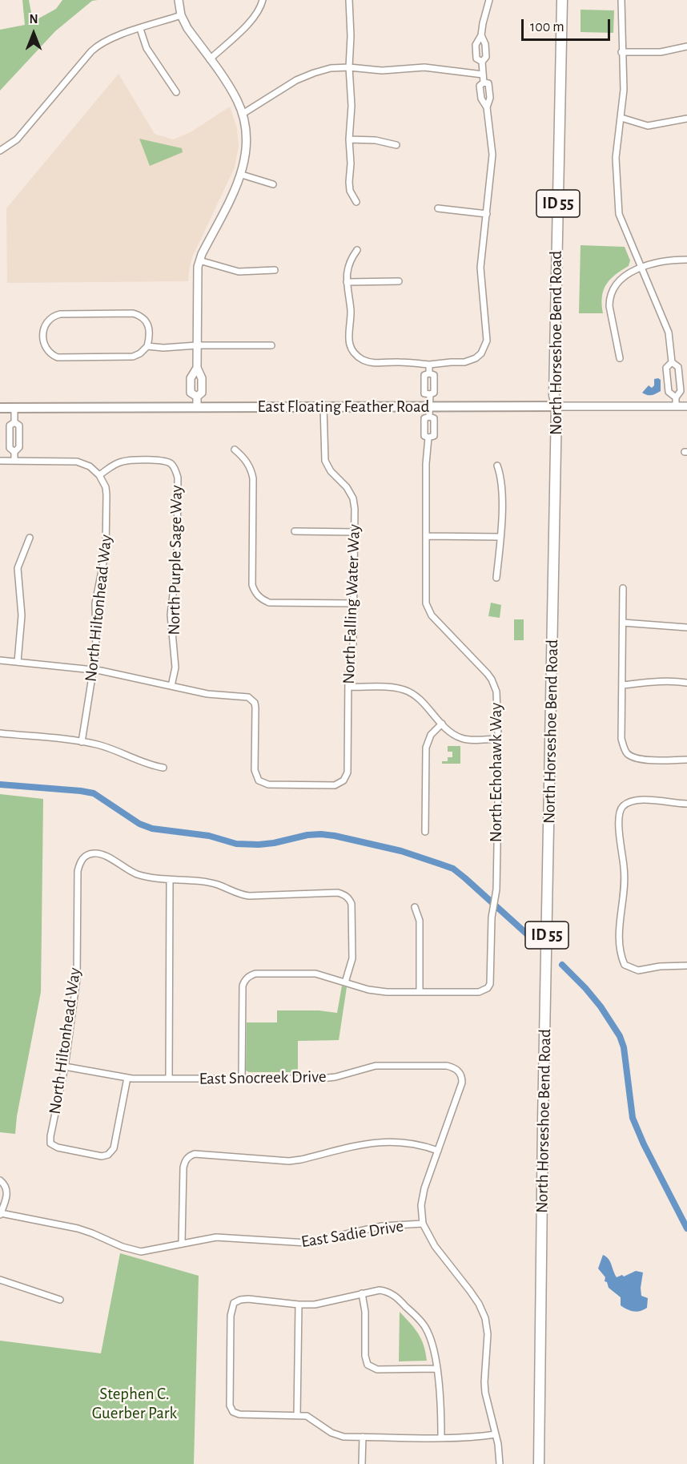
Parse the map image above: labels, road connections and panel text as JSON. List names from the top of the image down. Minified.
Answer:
{"streets":{"highway":["ID 55","North Horseshoe Bend Road"],"main road":["East Floating Feather Road"],"street":["North Purple Sage Way","North Falling Water Way","North Hiltonhead Way","North Echohawk Way","East Snocreek Drive","East Sadie Drive"]},"crossings":[["North Horseshoe Bend Road","East Floating Feather Road"],["East Floating Feather Road","North Falling Water Way"],["East Floating Feather Road","North Echohawk Way"],["North Purple Sage Way","North Falling Water Way"],["North Purple Sage Way","North Hiltonhead Way"],["North Hiltonhead Way","East Snocreek Drive"]],"parks":["Stephen C. Guerber Park"],"scale_bar":"100 m","north":"top"}
